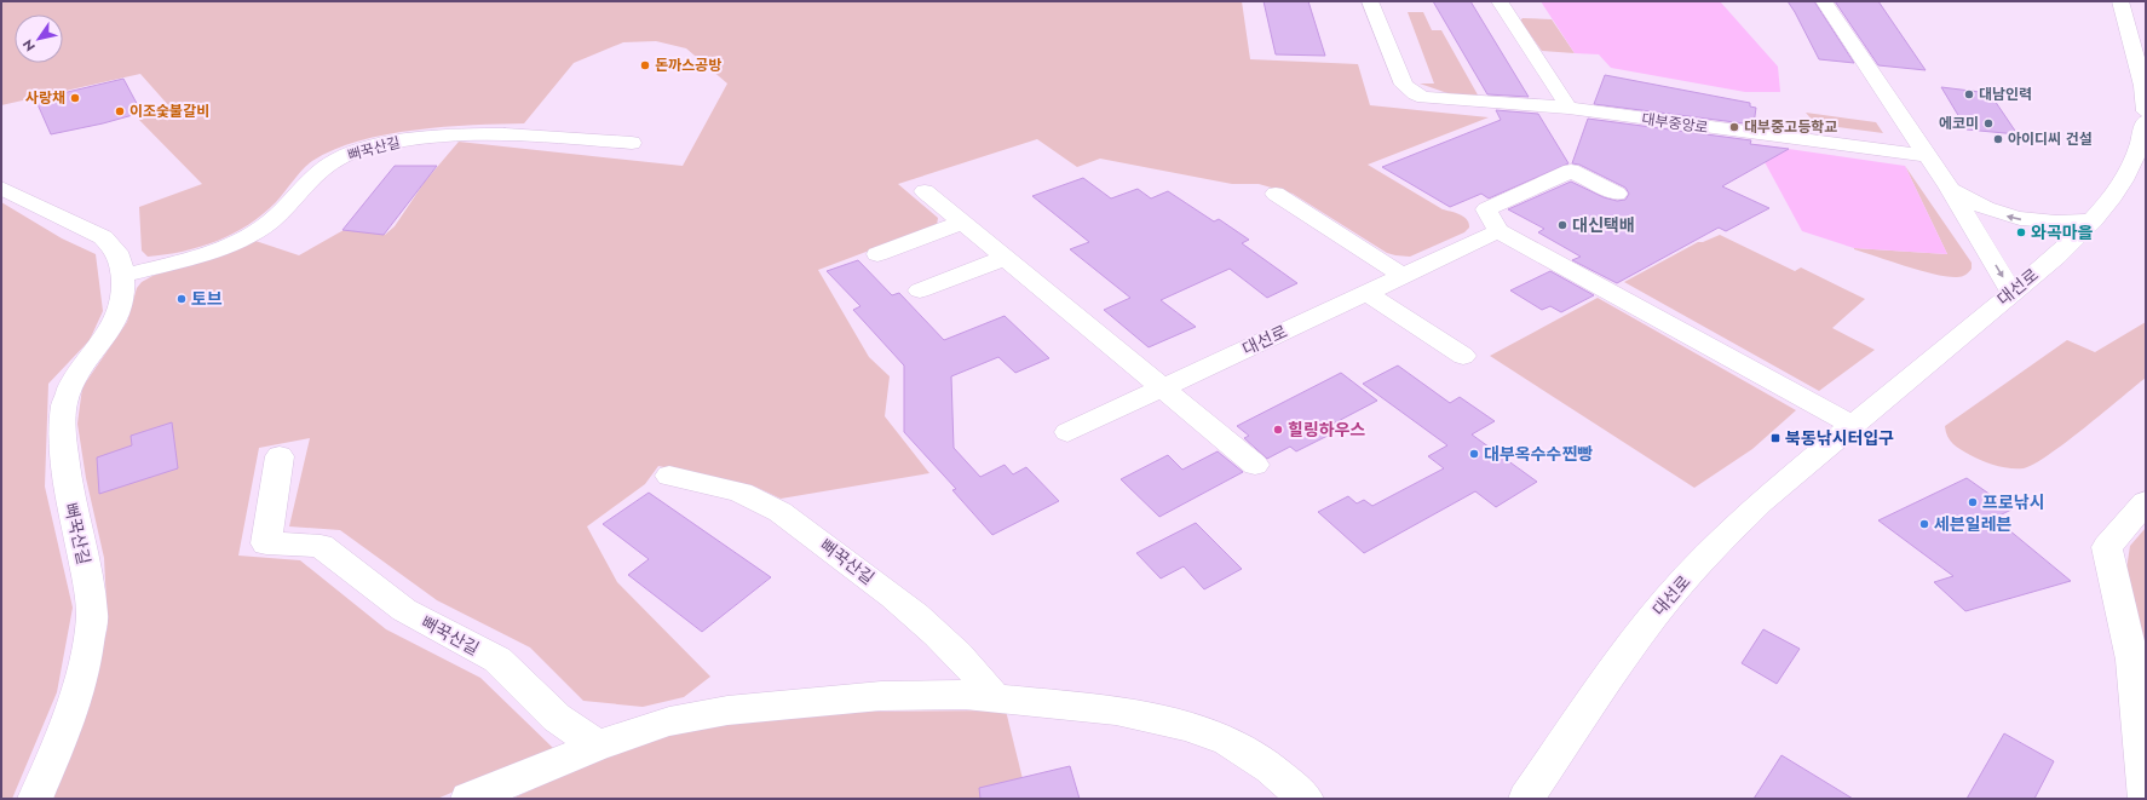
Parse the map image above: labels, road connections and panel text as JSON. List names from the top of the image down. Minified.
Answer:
{"streets":{"street":["대부중앙로","뻐꾹산길","대선로"]},"places":{"other":["돈까스공방","대남인력","사랑채","이조숯불갈비","에코미","대부중고등학교","아이디씨 건설","대신택배","와곡마을","토브","힐링하우스","대부옥수수찐빵","프로낚시","세븐일레븐"],"transit":["북동낚시터입구"]},"north":"bottom left"}
